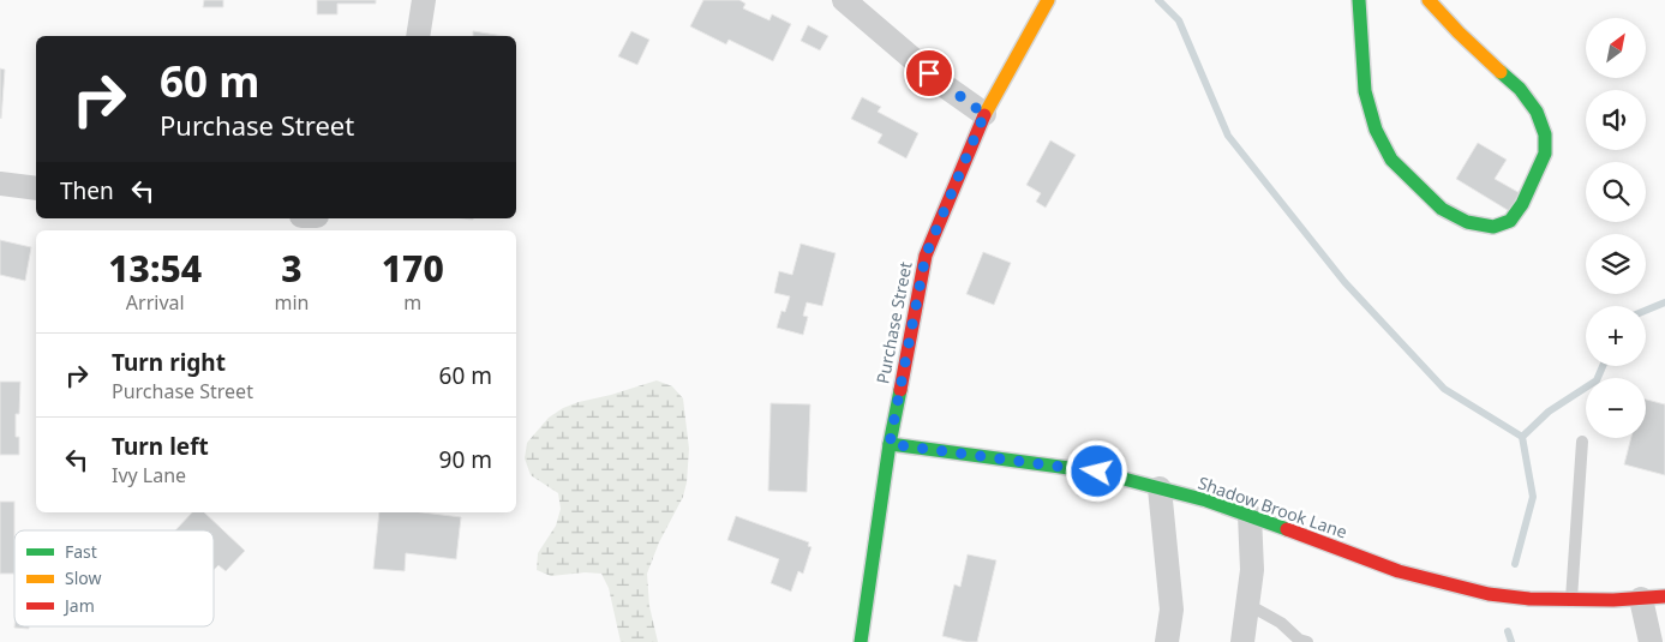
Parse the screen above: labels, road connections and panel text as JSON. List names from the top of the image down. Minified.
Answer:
{"streets":{"street":["Purchase Street","Shadow Brook Lane"]},"crossings":[["Purchase Street","Shadow Brook Lane"]],"legend":["Fast","Slow","Jam"],"north":"top right","page":{"map_buttons":["+","−"],"turn":["60 m","Purchase Street"],"then":"Then","eta":["13:54","Arrival","3","min","170","m"],"list":[{"name":"Turn right","note":"Purchase Street","value":"60 m"},{"name":"Turn left","note":"Ivy Lane","value":"90 m"}]}}
